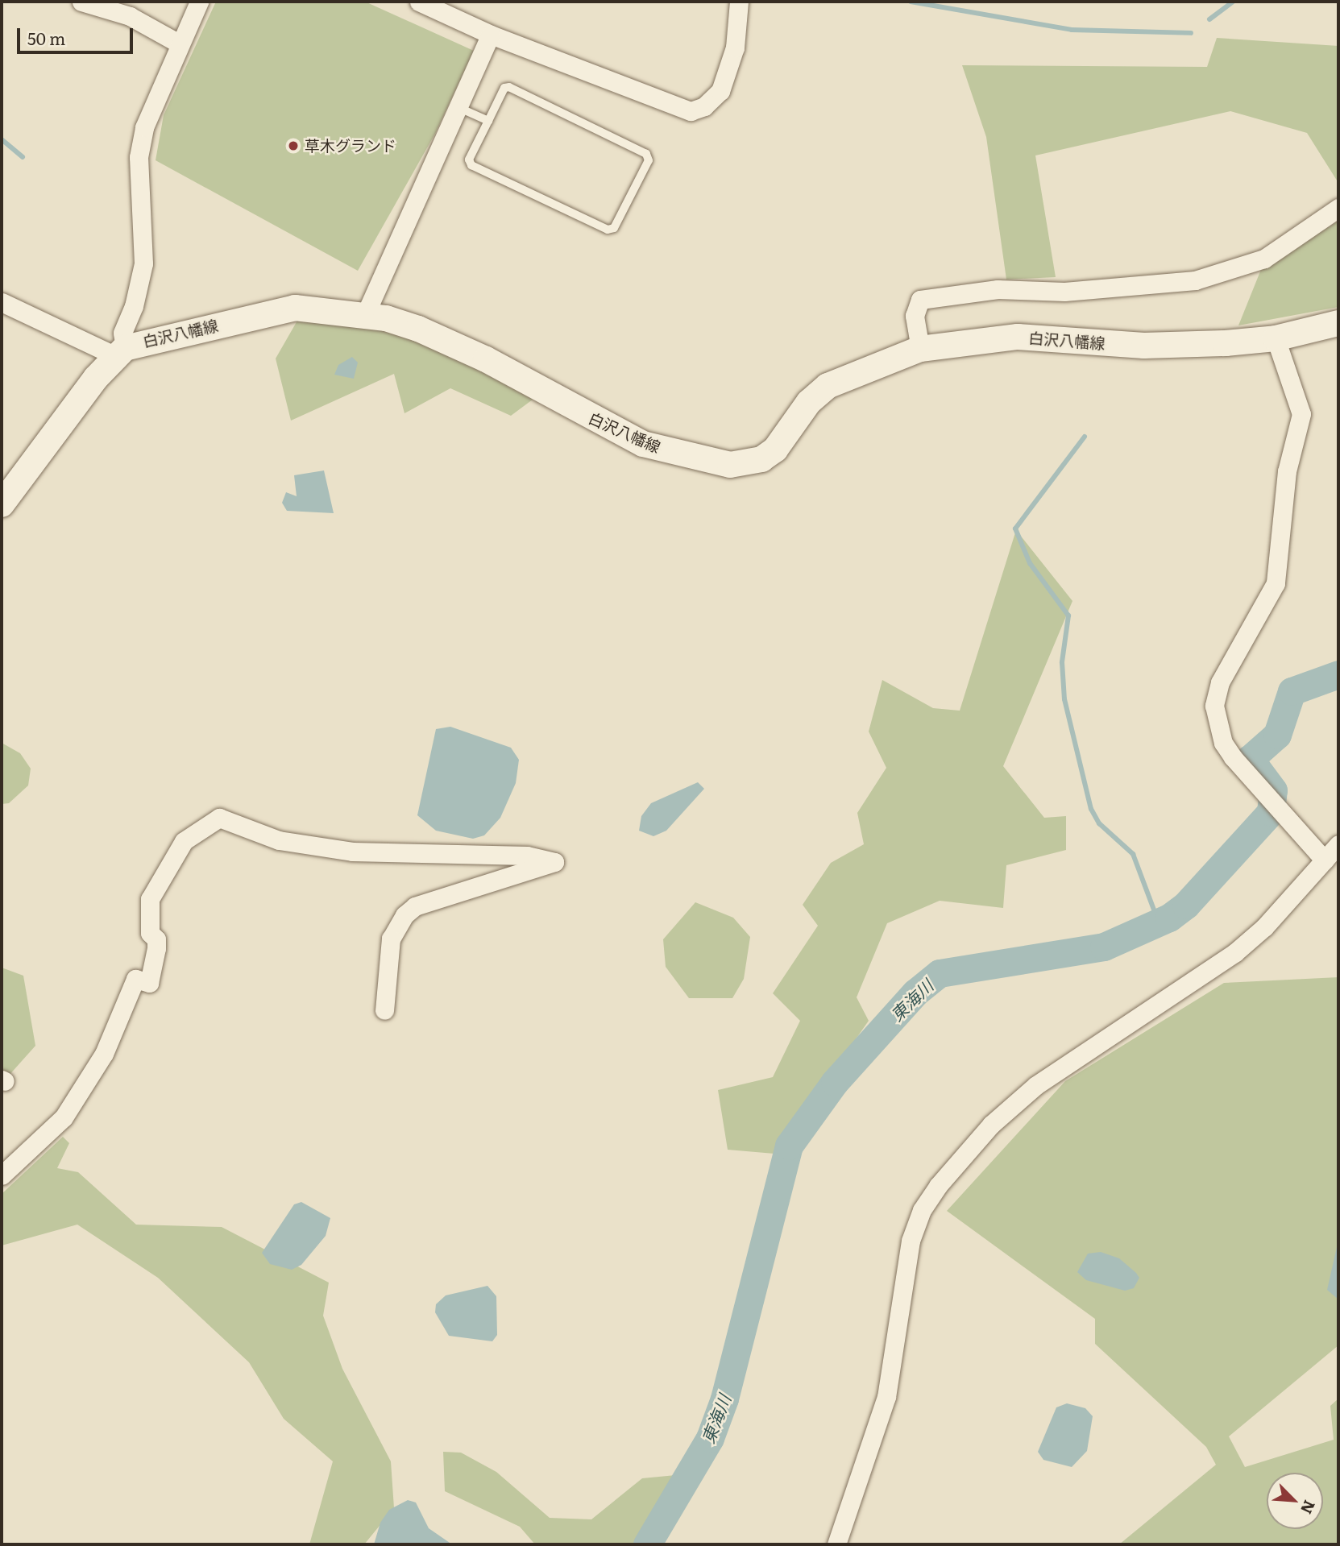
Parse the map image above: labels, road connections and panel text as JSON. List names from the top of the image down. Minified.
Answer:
{"streets":{"main road":["白沢八幡線"]},"water":["東海川"],"places":["草木グランド"],"scale_bar":"50 m","north":"bottom right"}
